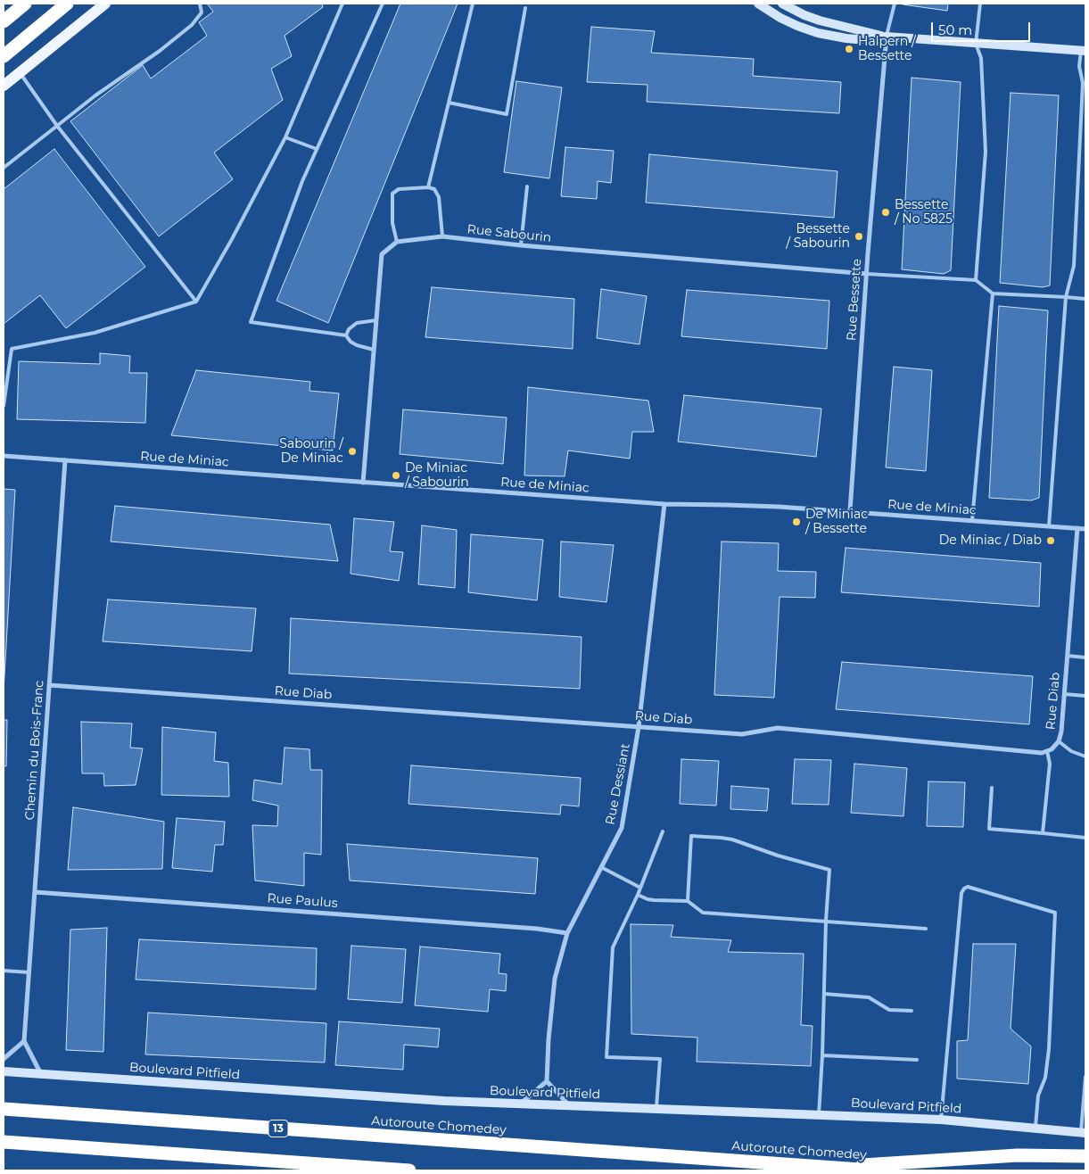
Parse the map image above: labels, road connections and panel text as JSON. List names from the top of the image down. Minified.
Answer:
{"streets":{"highway":["Autoroute Chomedey","13"],"main road":["Boulevard Pitfield"],"street":["Rue Sabourin","Rue Bessette","Rue de Miniac","Rue Diab","Chemin du Bois-Franc","Rue Dessiant","Rue Paulus"]},"crossings":[["Rue Sabourin","Rue Bessette"],["Rue Bessette","Rue de Miniac"],["Rue de Miniac","Rue Diab"],["Rue de Miniac","Chemin du Bois-Franc"],["Rue de Miniac","Rue Dessiant"],["Rue Diab","Chemin du Bois-Franc"],["Rue Diab","Rue Dessiant"],["Chemin du Bois-Franc","Rue Paulus"],["Rue Dessiant","Rue Paulus"]],"places":["Halpern / Bessette","Bessette / No 5825","Bessette / Sabourin","Sabourin / De Miniac","De Miniac / Sabourin","De Miniac / Bessette","De Miniac / Diab"],"scale_bar":"50 m"}
